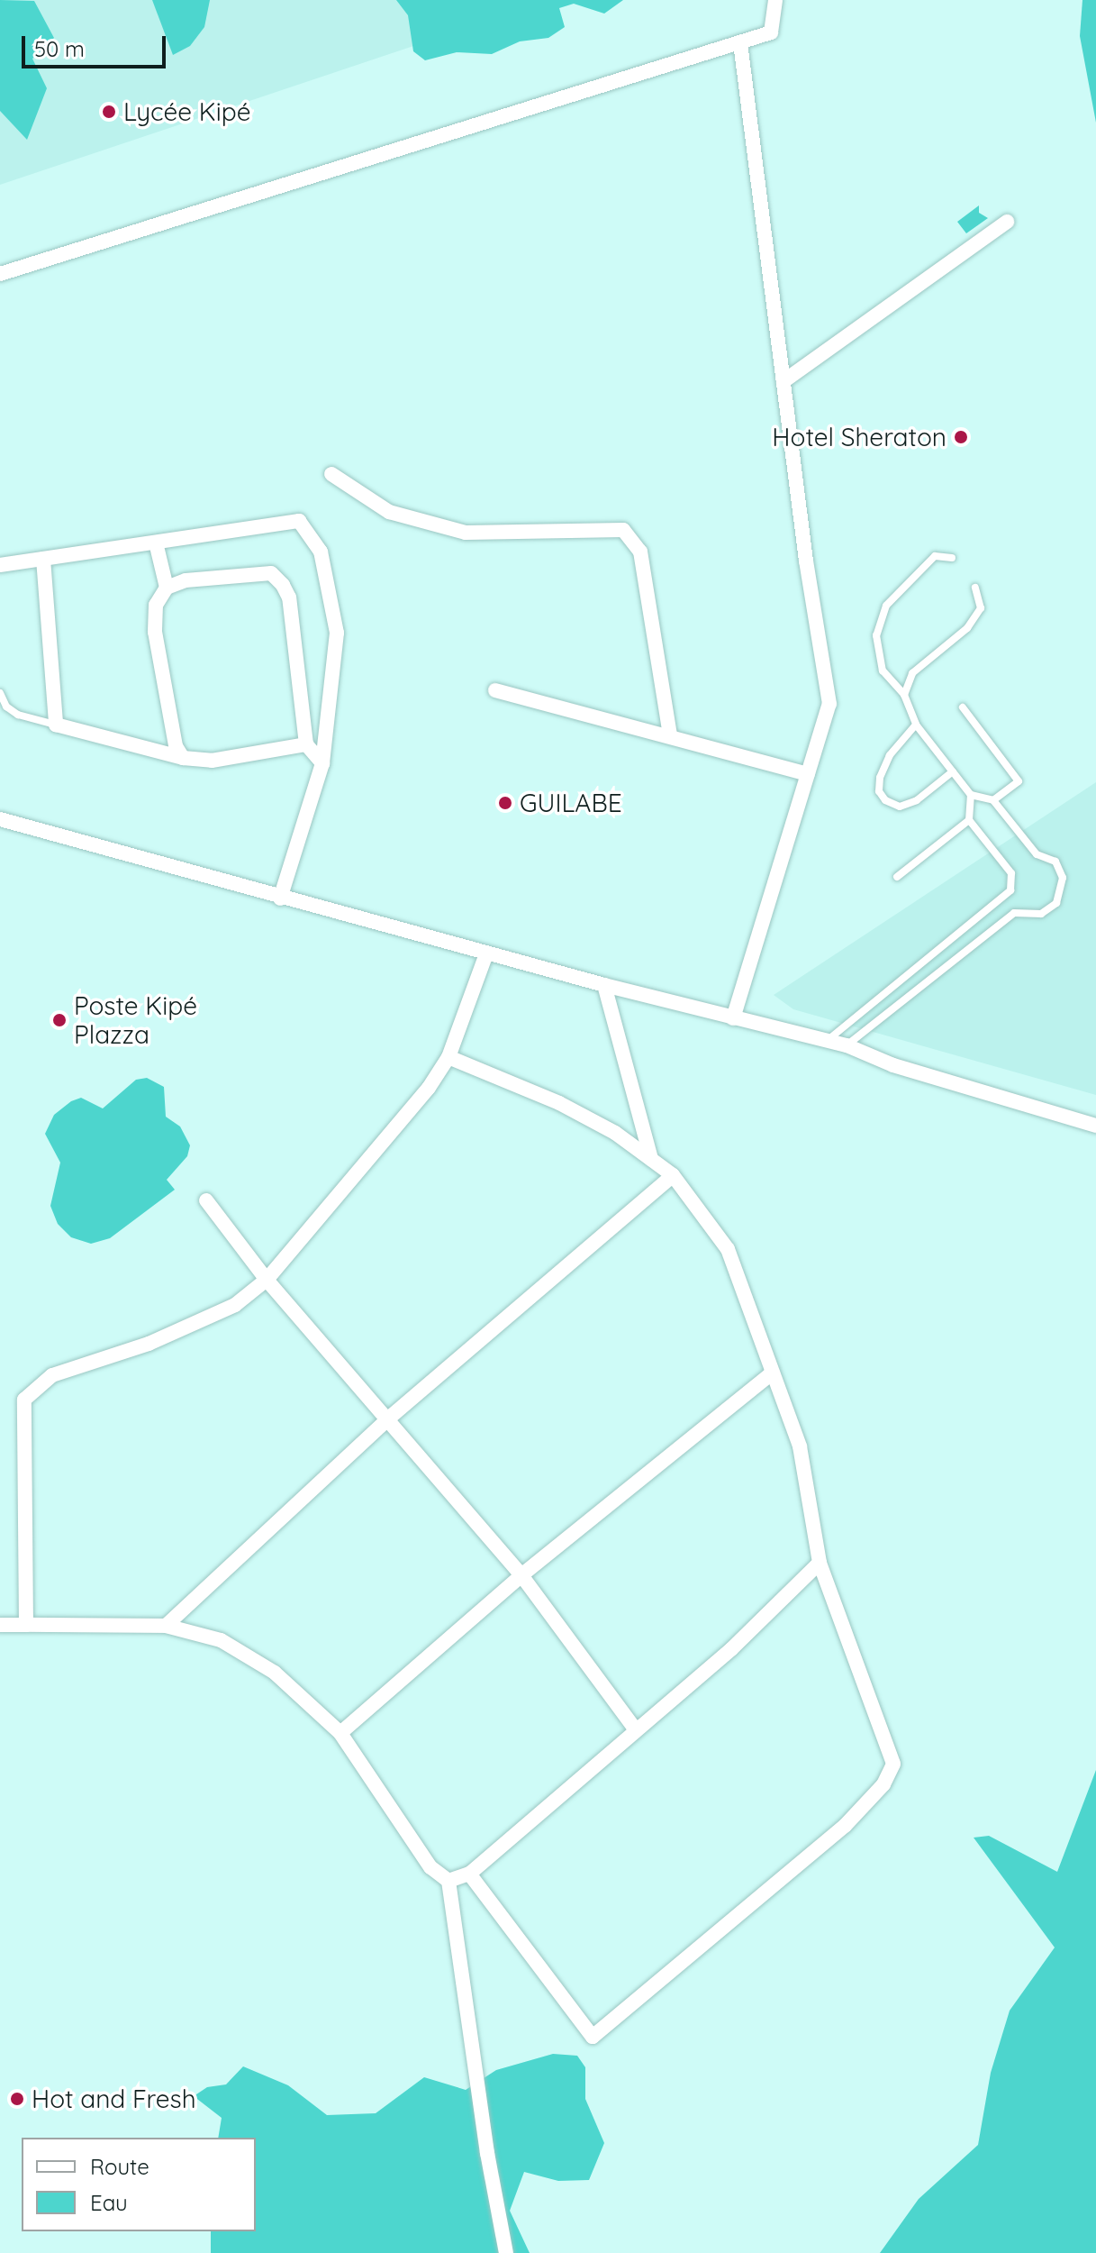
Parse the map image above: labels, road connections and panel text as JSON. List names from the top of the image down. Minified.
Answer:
{"places":["Lycée Kipé","Hotel Sheraton","GUILABE","Poste Kipé Plazza","Hot and Fresh"],"legend":["Route","Eau"],"scale_bar":"50 m"}
